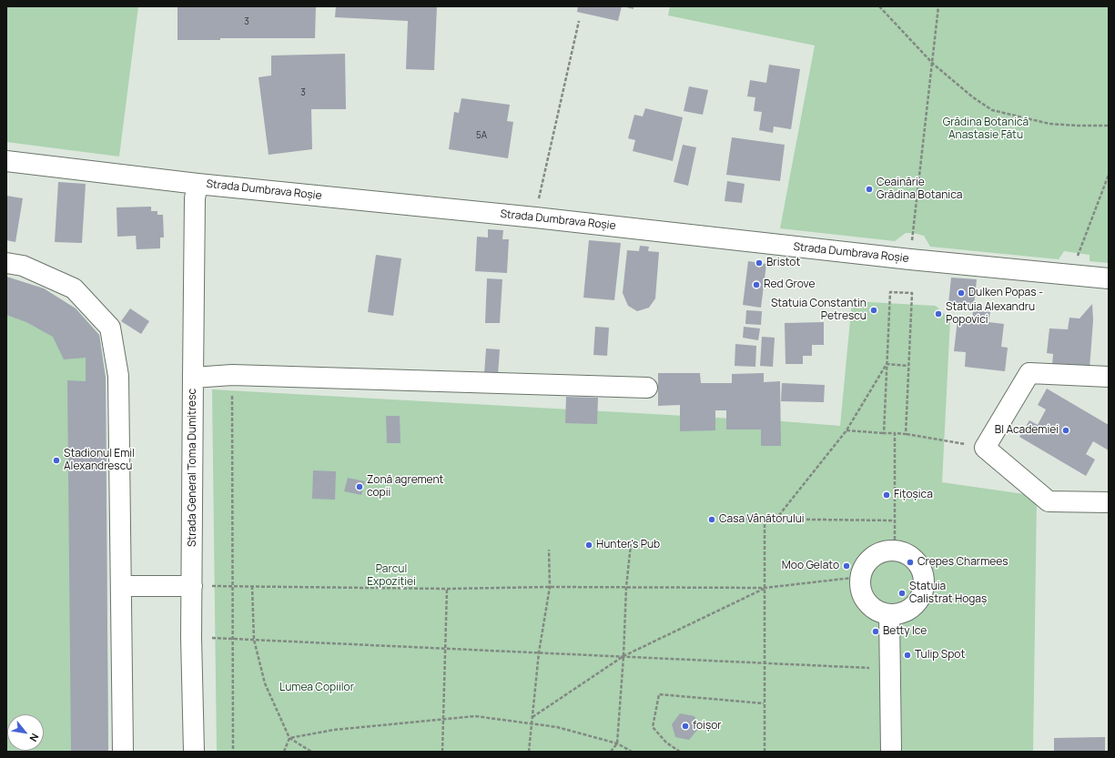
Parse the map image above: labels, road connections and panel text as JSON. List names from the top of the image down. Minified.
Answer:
{"streets":{"street":["Strada Dumbrava Roșie","Strada General Toma Dumitresc"]},"crossings":[["Strada Dumbrava Roșie","Strada General Toma Dumitresc"]],"parks":["Grădina Botanică Anastasie Fătu","Parcul Expoziției","Lumea Copiilor"],"places":["Ceainărie Grădina Botanica","Bristot","Red Grove","Dulken Popas -","Statuia Constantin Petrescu","Statuia Alexandru Popovici","Bl Academiei","Stadionul Emil Alexandrescu","Zonă agrement copii","Fițoșica","Casa Vânătorului","Hunter's Pub","Crepes Charmees","Moo Gelato","Statuia Calistrat Hogaș","Betty Ice","Tulip Spot","foișor"],"house_numbers":["3","3","5A"],"north":"bottom right"}
